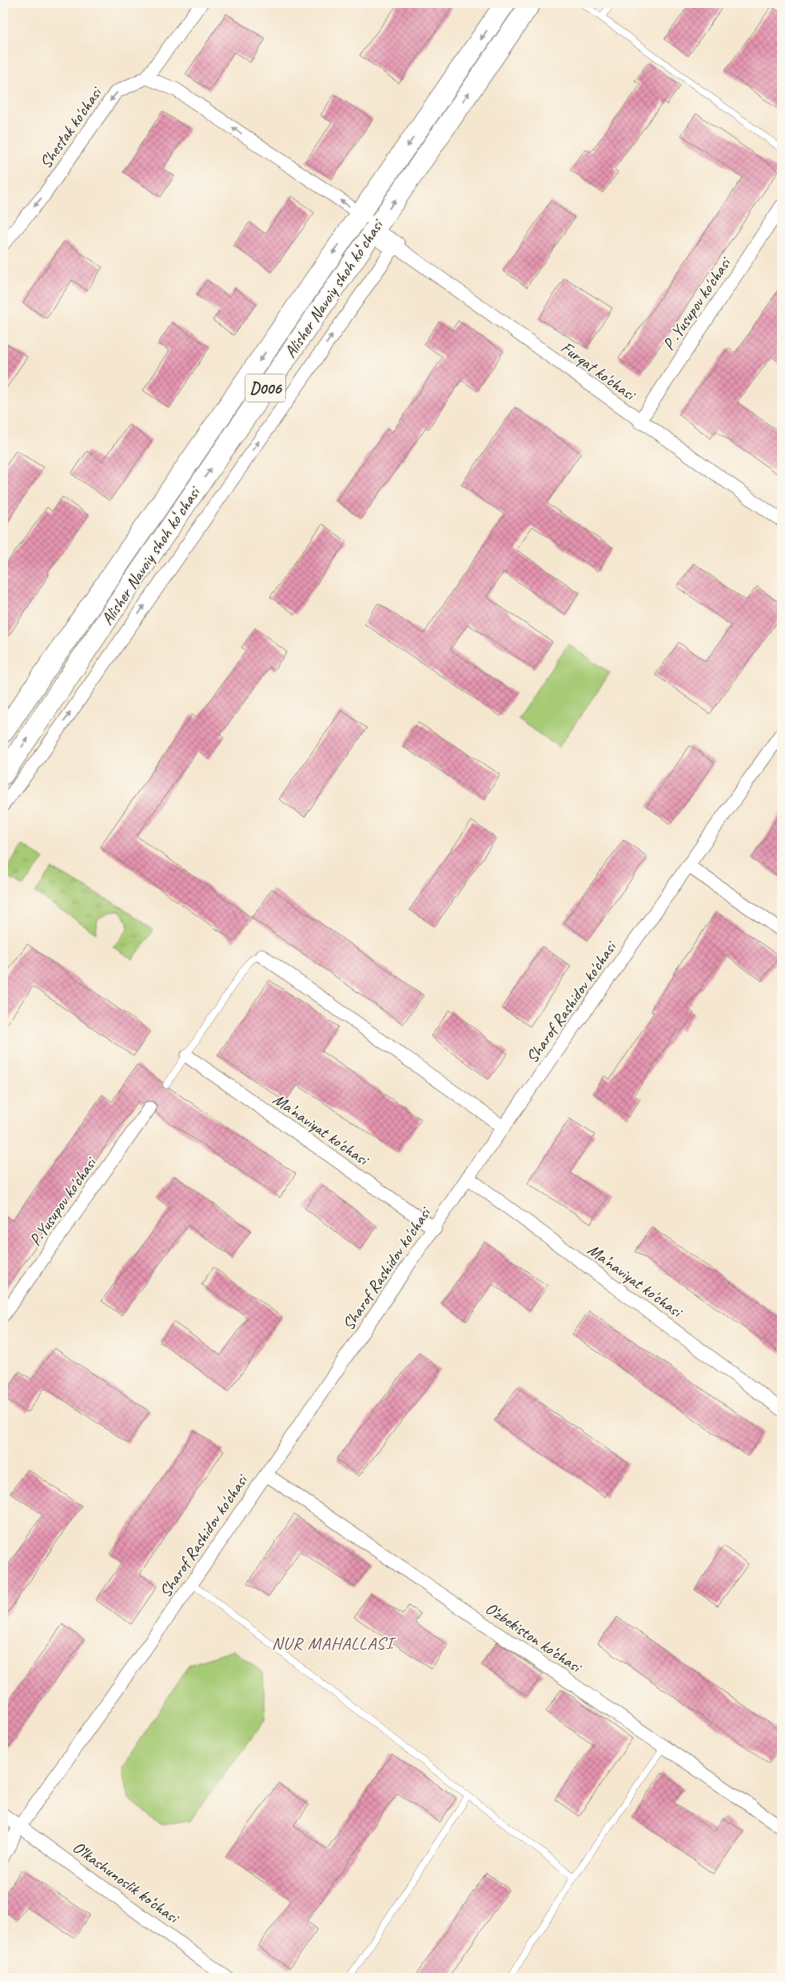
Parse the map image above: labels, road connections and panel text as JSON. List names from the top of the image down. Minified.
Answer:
{"streets":{"main road":["Alisher Navoiy shoh koʻchasi","D006"],"street":["Shestak ko'chasi","P .Yusupov ko'chasi","Furqat ko'chasi","Sharof Rashidov ko'chasi","Ma’naviyat ko'chasi","P.Yusupov ko'chasi","O‘zbekiston ko‘chasi","O‘lkashunoslik ko‘chasi"]},"crossings":[["Alisher Navoiy shoh koʻchasi","Furqat ko'chasi"],["P .Yusupov ko'chasi","Furqat ko'chasi"],["Sharof Rashidov ko'chasi","Ma’naviyat ko'chasi"],["Sharof Rashidov ko'chasi","O‘zbekiston ko‘chasi"],["Sharof Rashidov ko'chasi","O‘lkashunoslik ko‘chasi"]],"one_way":["Shestak ko'chasi"],"districts":["NUR MAHALLASI"]}
